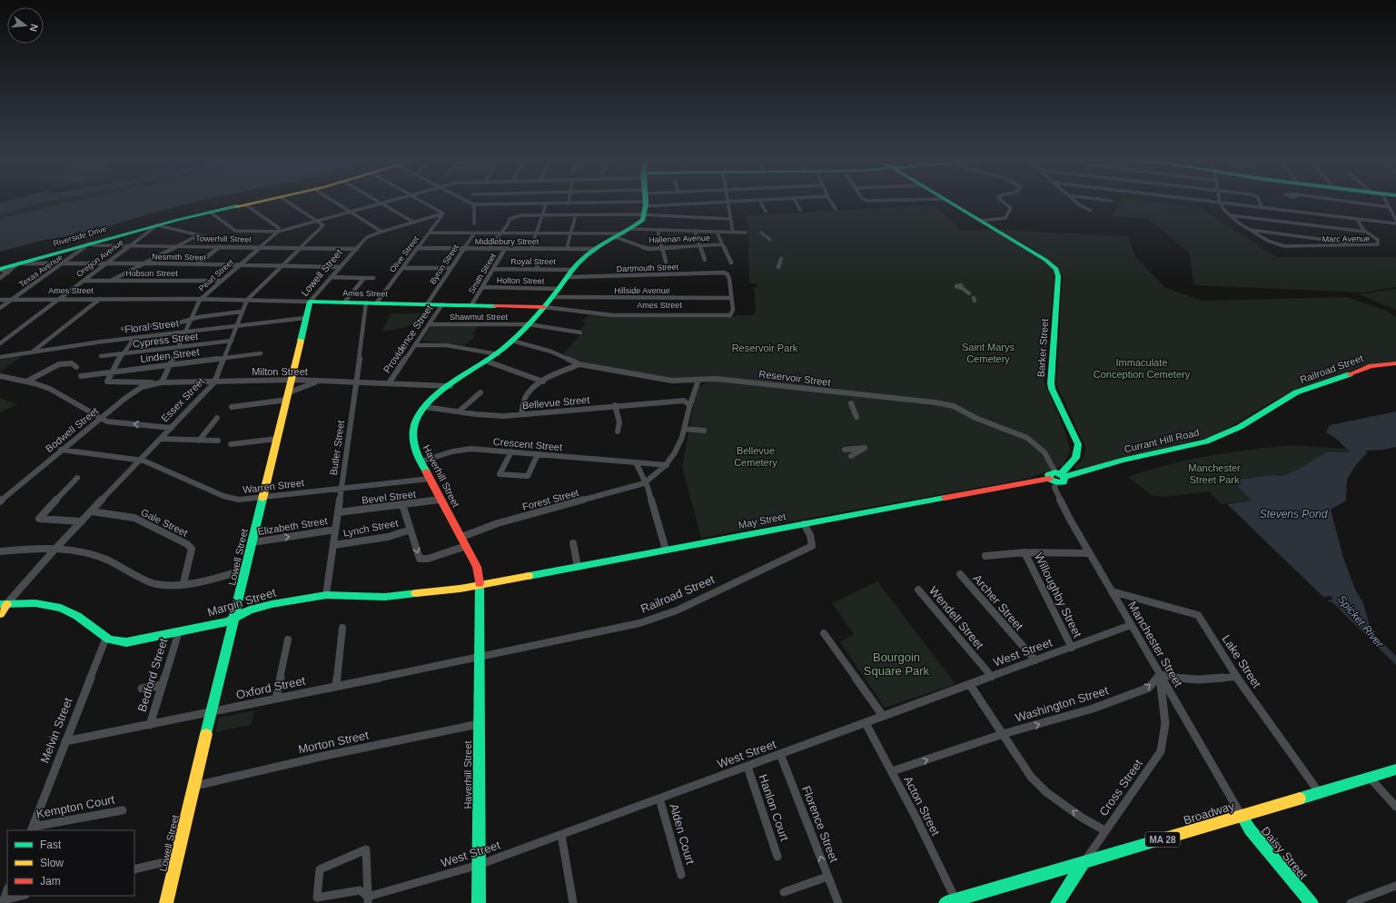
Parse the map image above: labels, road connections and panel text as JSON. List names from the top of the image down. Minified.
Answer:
{"streets":{"main road":["Riverside Drive","Lowell Street","Ames Street","Barker Street","Railroad Street","Essex Street","Currant Hill Road","Haverhill Street","May Street","Margin Street","Cross Street","Broadway","MA 28","Daisy Street"],"street":["Towerhill Street","Hallenan Avenue","Marc Avenue","Middlebury Street","Olive Street","Nesmith Street","Oregon Avenue","Royal Street","Byron Street","Dartmouth Street","Texas Avenue","Hobson Street","Smith Street","Pearl Street","Holton Street","Hillside Avenue","Shawmut Street","Floral Street","Providence Street","Cypress Street","Linden Street","Milton Street","Reservoir Street","Bellevue Street","Bodwell Street","Crescent Street","Butler Street","Warren Street","Bevel Street","Forest Street","Gale Street","Elizabeth Street","Lynch Street","Willoughby Street","Archer Street","Wendell Street","Manchester Street","West Street","Lake Street","Bedford Street","Oxford Street","Washington Street","Melvin Street","Morton Street","Acton Street","Kempton Court","Hanlon Court","Florence Street","Alden Court"]},"crossings":[["Riverside Drive","Towerhill Street"],["Riverside Drive","Nesmith Street"],["Riverside Drive","Oregon Avenue"],["Riverside Drive","Texas Avenue"],["Towerhill Street","Oregon Avenue"],["Towerhill Street","Texas Avenue"],["Towerhill Street","Lowell Street"],["Towerhill Street","Pearl Street"],["Towerhill Street","Essex Street"],["Hallenan Avenue","Haverhill Street"],["Middlebury Street","Olive Street"],["Middlebury Street","Byron Street"],["Middlebury Street","Smith Street"],["Middlebury Street","Haverhill Street"],["Olive Street","Lowell Street"],["Olive Street","Ames Street"],["Nesmith Street","Oregon Avenue"],["Nesmith Street","Texas Avenue"],["Nesmith Street","Lowell Street"],["Nesmith Street","Pearl Street"],["Nesmith Street","Essex Street"],["Oregon Avenue","Hobson Street"],["Oregon Avenue","Ames Street"],["Royal Street","Smith Street"],["Royal Street","Haverhill Street"],["Byron Street","Ames Street"],["Dartmouth Street","Ames Street"],["Dartmouth Street","Hillside Avenue"],["Dartmouth Street","Haverhill Street"],["Texas Avenue","Ames Street"],["Lowell Street","Ames Street"],["Lowell Street","Floral Street"],["Lowell Street","Milton Street"],["Lowell Street","Warren Street"],["Lowell Street","Elizabeth Street"],["Lowell Street","Margin Street"],["Lowell Street","Oxford Street"],["Lowell Street","Morton Street"],["Hobson Street","Pearl Street"],["Smith Street","Holton Street"],["Smith Street","Ames Street"],["Pearl Street","Ames Street"],["Pearl Street","Floral Street"],["Pearl Street","Cypress Street"],["Pearl Street","Linden Street"],["Pearl Street","Milton Street"],["Pearl Street","Bodwell Street"],["Holton Street","Haverhill Street"],["Ames Street","Hillside Avenue"],["Ames Street","Providence Street"],["Ames Street","Essex Street"],["Ames Street","Butler Street"],["Ames Street","Haverhill Street"],["Hillside Avenue","Haverhill Street"],["Shawmut Street","Providence Street"],["Shawmut Street","Haverhill Street"],["Floral Street","Essex Street"],["Providence Street","Milton Street"],["Cypress Street","Essex Street"],["Barker Street","Reservoir Street"],["Barker Street","Currant Hill Road"],["Barker Street","May Street"],["Barker Street","Manchester Street"],["Linden Street","Milton Street"],["Linden Street","Essex Street"],["Railroad Street","Currant Hill Road"],["Railroad Street","Haverhill Street"],["Railroad Street","May Street"],["Railroad Street","Oxford Street"],["Milton Street","Essex Street"],["Milton Street","Bodwell Street"],["Milton Street","Butler Street"],["Milton Street","Haverhill Street"],["Reservoir Street","Currant Hill Road"],["Reservoir Street","Haverhill Street"],["Reservoir Street","May Street"],["Reservoir Street","Manchester Street"],["Essex Street","Warren Street"],["Essex Street","Gale Street"],["Essex Street","Margin Street"],["Bellevue Street","Haverhill Street"],["Bodwell Street","Warren Street"],["Currant Hill Road","May Street"],["Currant Hill Road","Manchester Street"],["Crescent Street","Haverhill Street"],["Crescent Street","Forest Street"],["Butler Street","Warren Street"],["Butler Street","Bevel Street"],["Butler Street","Elizabeth Street"],["Butler Street","Lynch Street"],["Butler Street","Margin Street"],["Haverhill Street","Warren Street"],["Haverhill Street","Bevel Street"],["Haverhill Street","Forest Street"],["Haverhill Street","May Street"],["Haverhill Street","Margin Street"],["Haverhill Street","West Street"],["Haverhill Street","Oxford Street"],["Haverhill Street","Morton Street"],["May Street","Margin Street"],["May Street","Manchester Street"],["Willoughby Street","West Street"],["Margin Street","Bedford Street"],["Margin Street","Melvin Street"],["Archer Street","West Street"],["Wendell Street","West Street"],["Manchester Street","West Street"],["Manchester Street","Lake Street"],["Manchester Street","Washington Street"],["Manchester Street","Cross Street"],["Manchester Street","Broadway"],["Manchester Street","Daisy Street"],["West Street","Acton Street"],["West Street","Hanlon Court"],["West Street","Florence Street"],["West Street","Alden Court"],["Lake Street","Broadway"],["Bedford Street","Oxford Street"],["Oxford Street","Melvin Street"],["Washington Street","Cross Street"],["Washington Street","Acton Street"],["Melvin Street","Kempton Court"],["Cross Street","Broadway"],["Acton Street","Broadway"],["Broadway","Daisy Street"]],"one_way":["Elizabeth Street","Washington Street","Florence Street"],"water":["Stevens Pond","Spicket River"],"parks":["Saint Marys Cemetery","Reservoir Park","Immaculate Conception Cemetery","Bellevue Cemetery","Manchester Street Park","Bourgoin Square Park"],"legend":["Fast","Slow","Jam"],"north":"right"}
